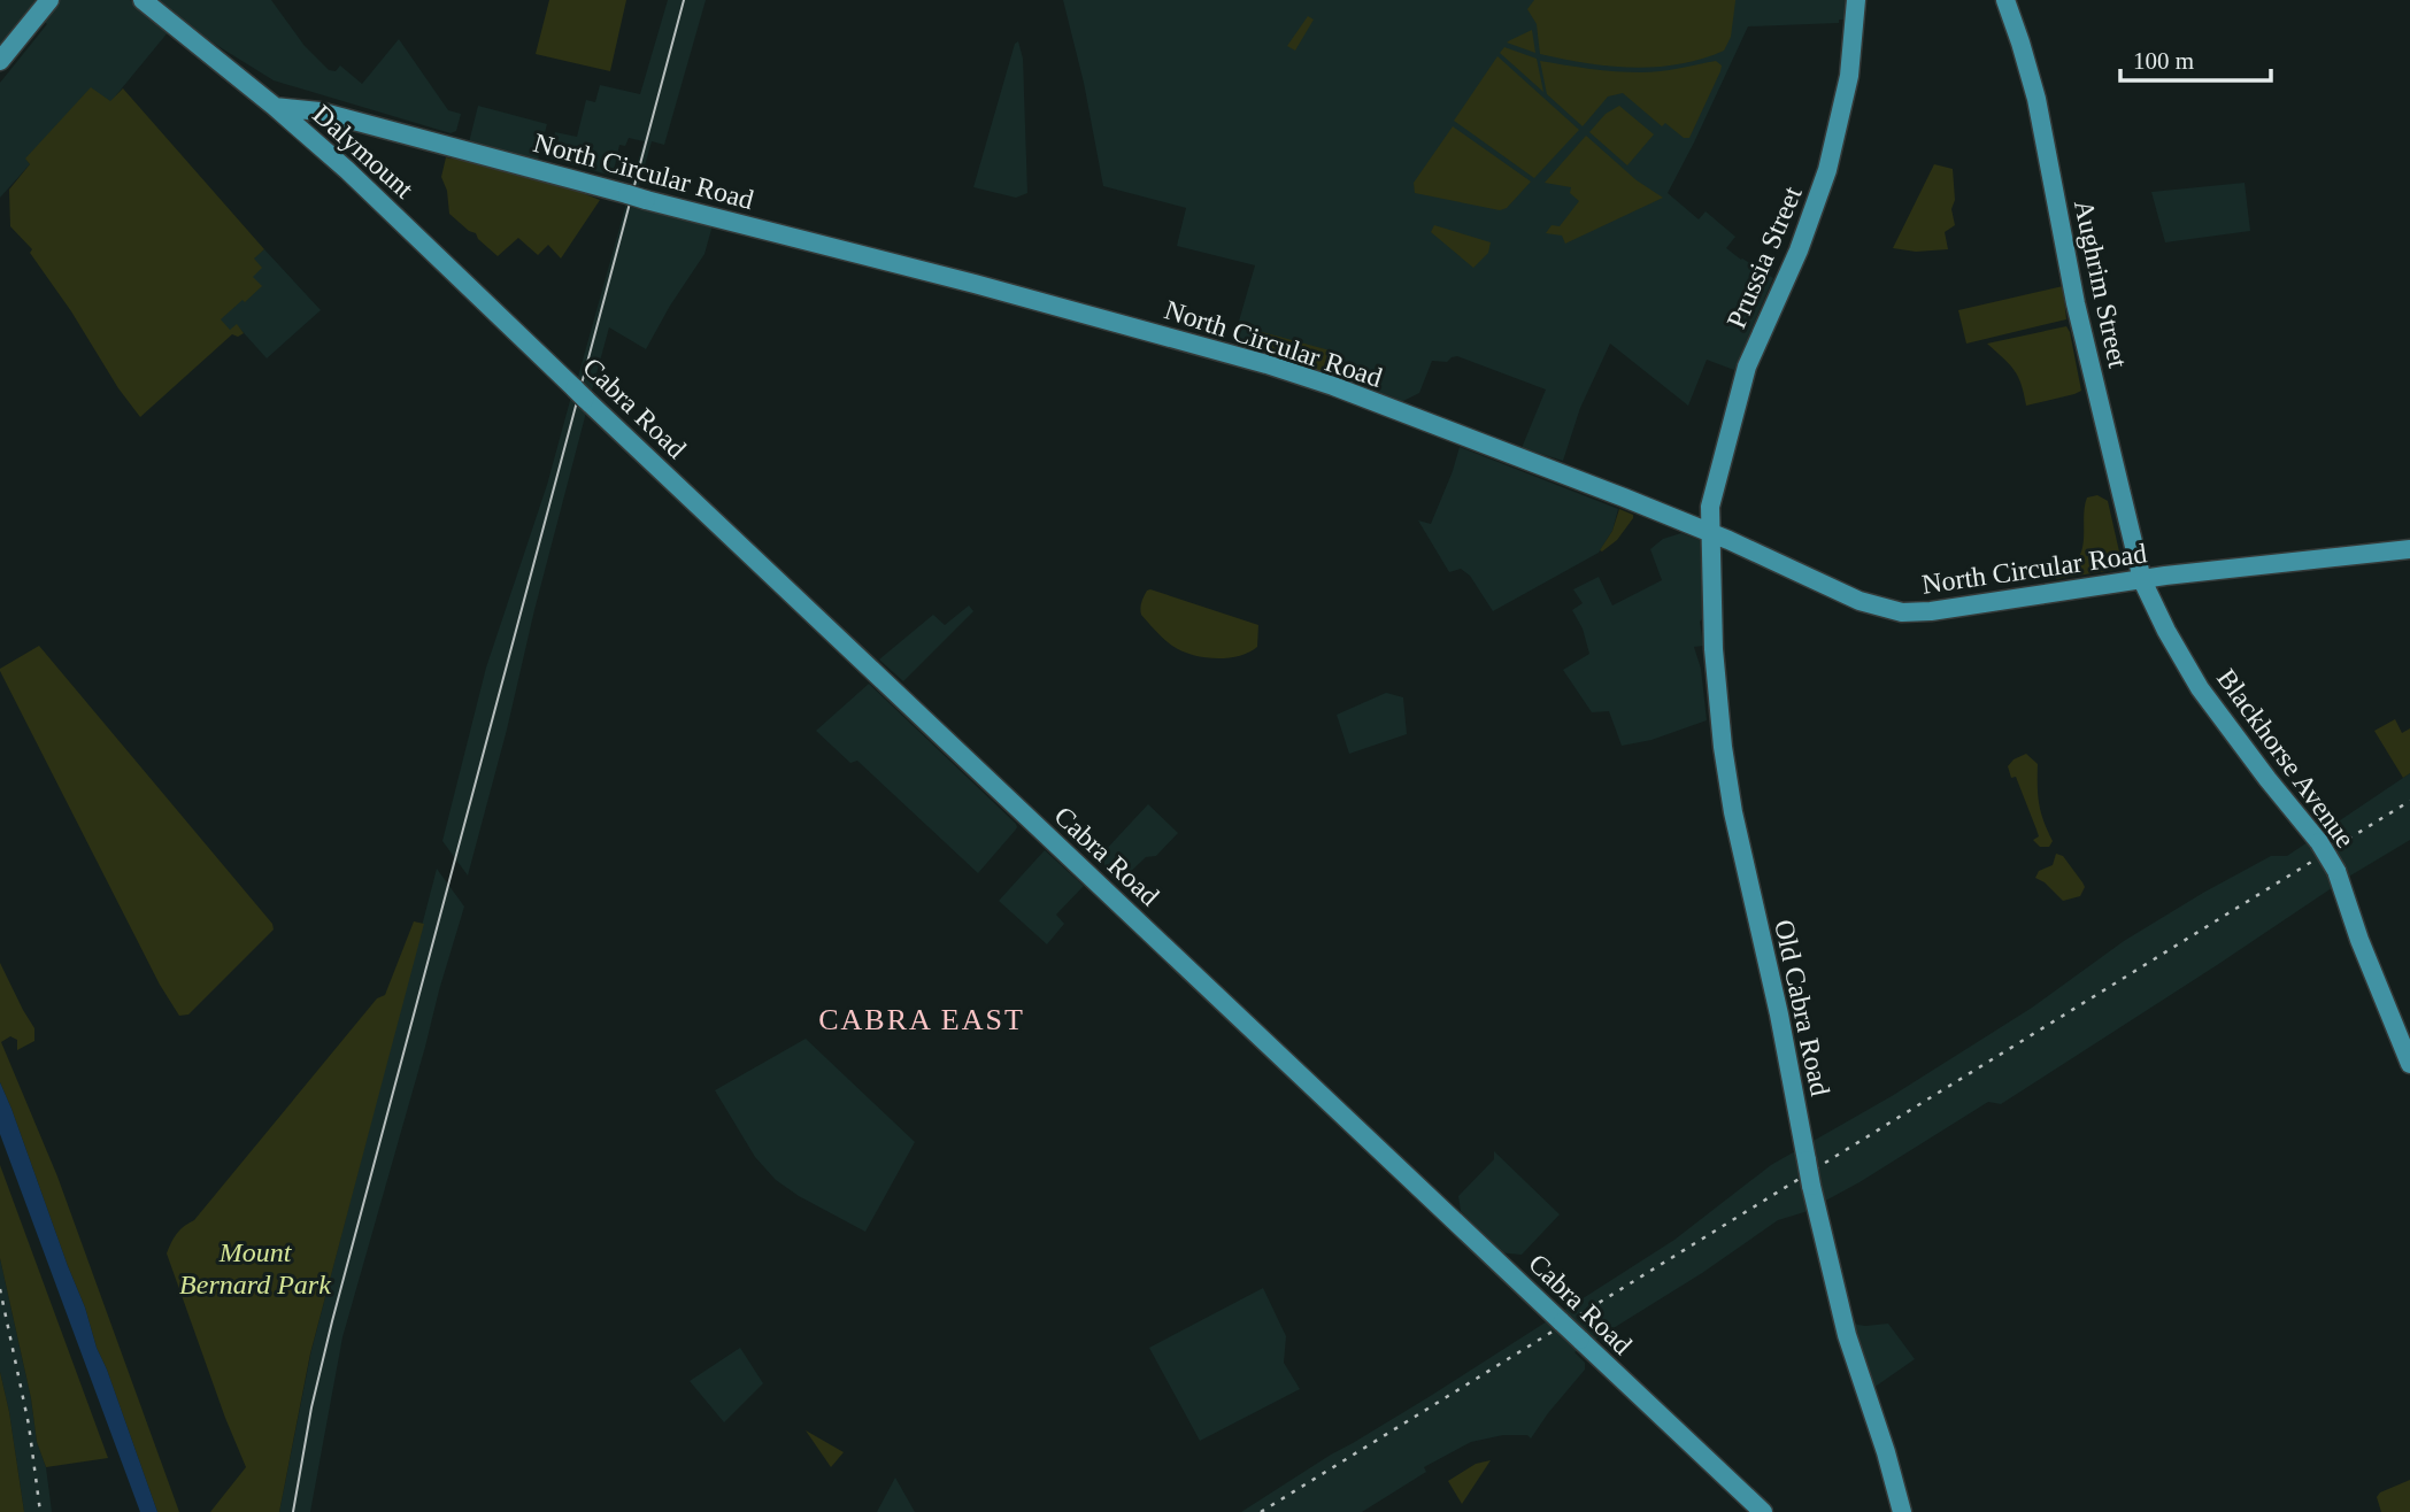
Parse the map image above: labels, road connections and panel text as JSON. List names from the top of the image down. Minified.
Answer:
{"streets":{"main road":["Dalymount","North Circular Road","Prussia Street","Aughrim Street","Cabra Road","Blackhorse Avenue","Old Cabra Road"]},"crossings":[["Dalymount","North Circular Road"],["Dalymount","Cabra Road"],["North Circular Road","Prussia Street"],["North Circular Road","Aughrim Street"],["North Circular Road","Blackhorse Avenue"],["North Circular Road","Old Cabra Road"],["Prussia Street","Old Cabra Road"],["Aughrim Street","Blackhorse Avenue"]],"districts":["CABRA EAST"],"parks":["Mount Bernard Park"],"scale_bar":"100 m"}
